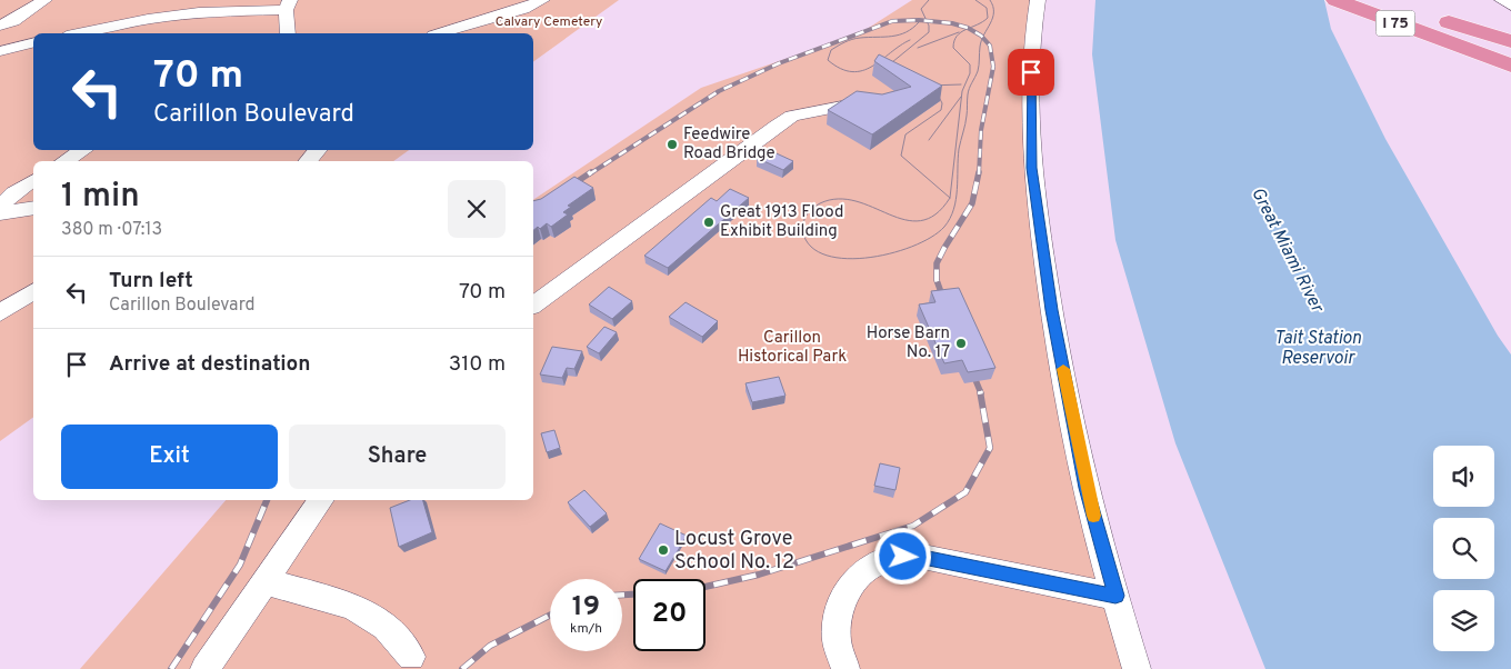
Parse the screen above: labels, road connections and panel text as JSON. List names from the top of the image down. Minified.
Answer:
{"streets":{"highway":["I 75"]},"water":["Great Miami River","Tait Station Reservoir"],"parks":["Calvary Cemetery","Carillon Historical Park"],"places":["Feedwire Road Bridge","Great 1913 Flood Exhibit Building","Horse Barn No. 17","Locust Grove School No. 12"],"page":{"turn":["70 m","Carillon Boulevard"],"heading":["1 min","380 m · 07:13"],"list":[{"name":"Turn left","note":"Carillon Boulevard","value":"70 m"},{"name":"Arrive at destination","value":"310 m"}],"buttons":["Exit","Share"],"speed":"19 km/h","limit":"20"}}
